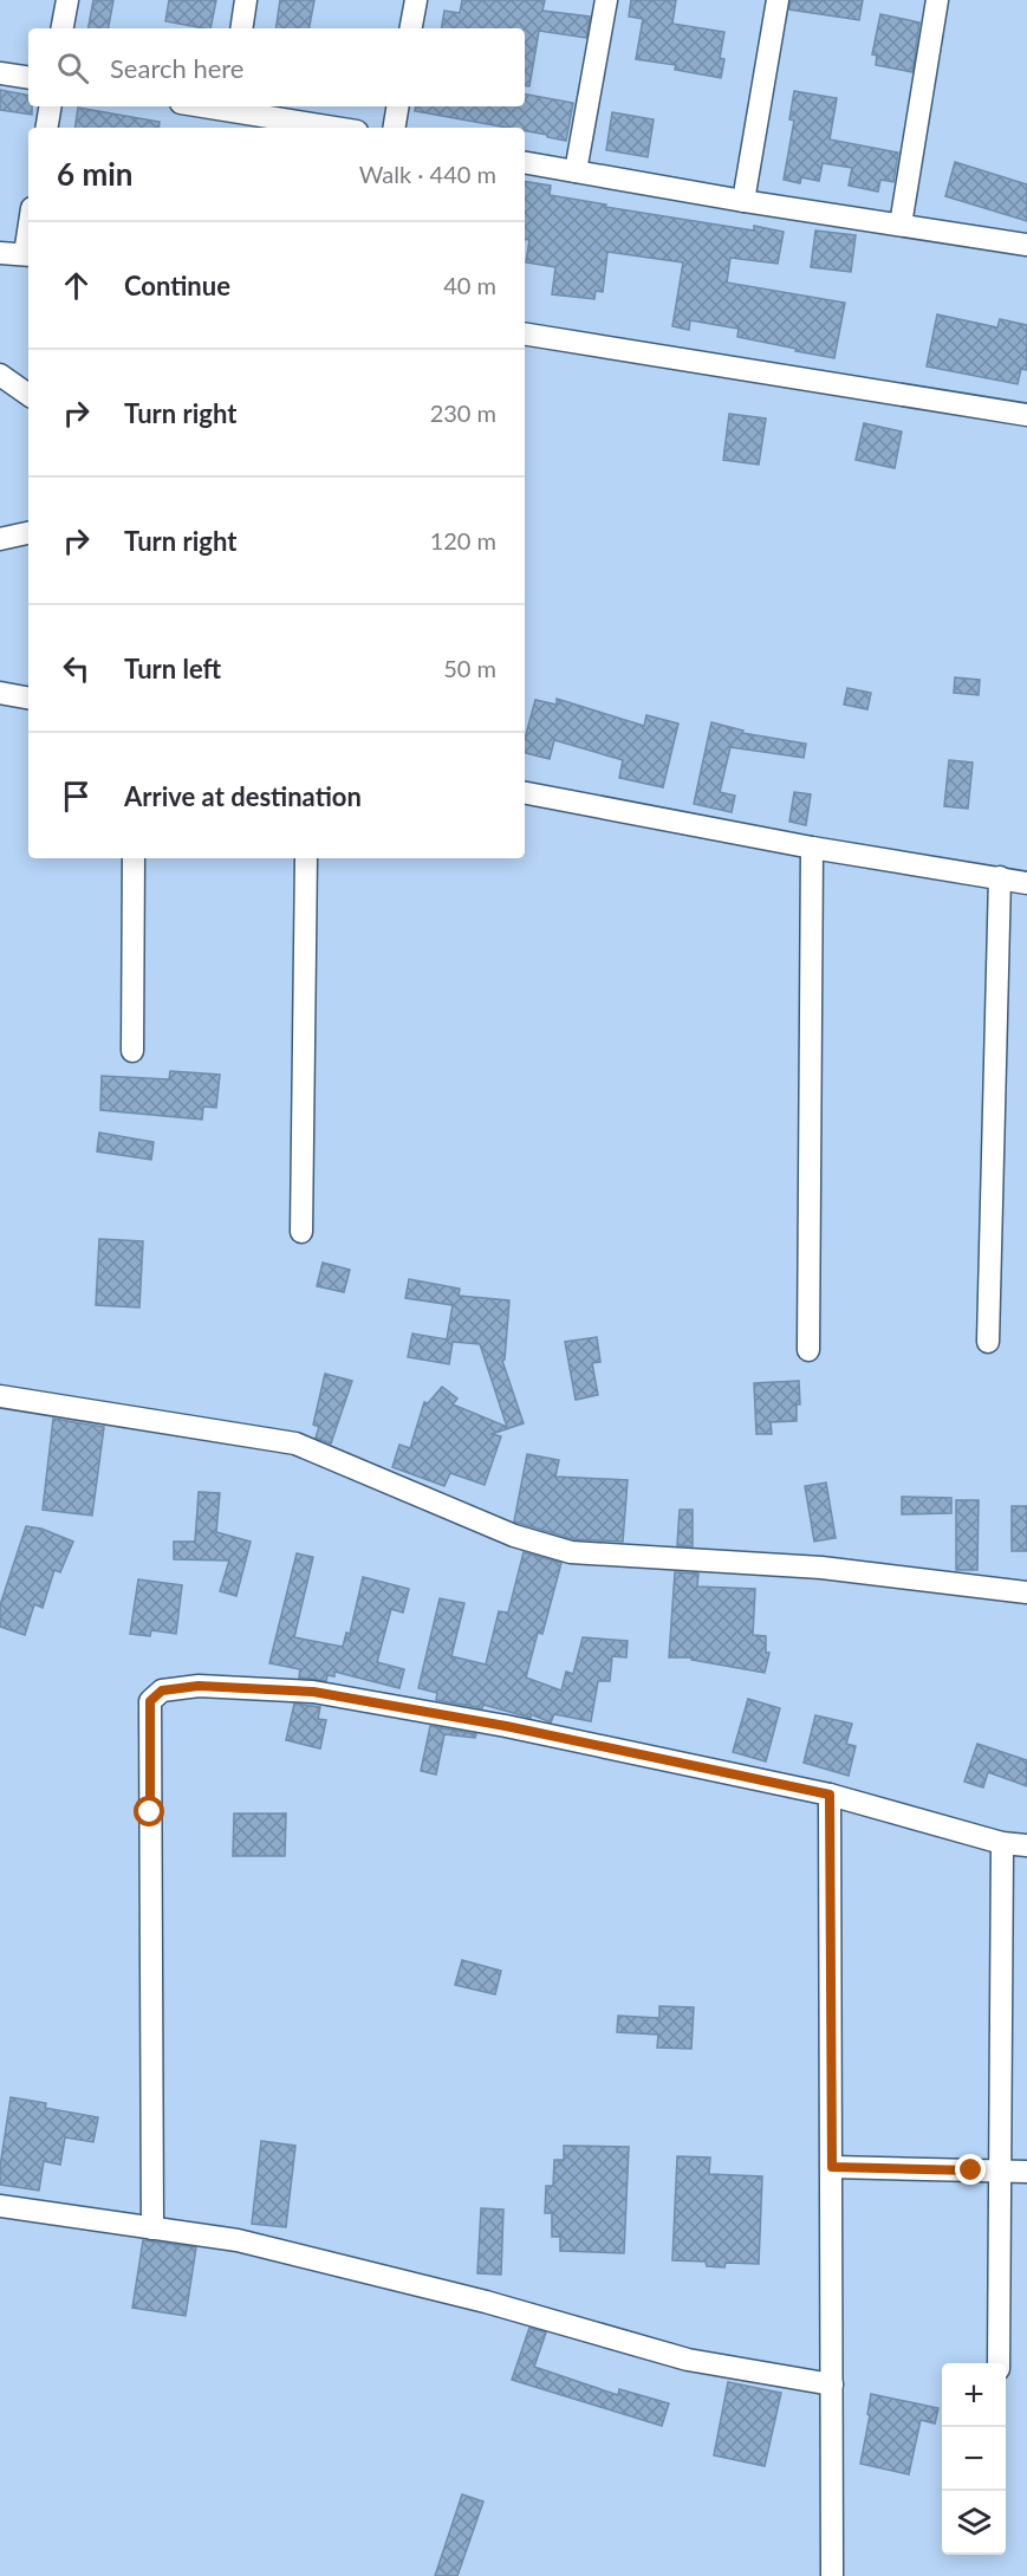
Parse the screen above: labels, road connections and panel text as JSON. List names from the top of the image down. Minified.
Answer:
{"page":{"search":"Search here","heading":["6 min","Walk · 440 m"],"list":[["Continue","40 m"],["Turn right","230 m"],["Turn right","120 m"],["Turn left","50 m"],"Arrive at destination"],"map_buttons":["+","−"]}}
